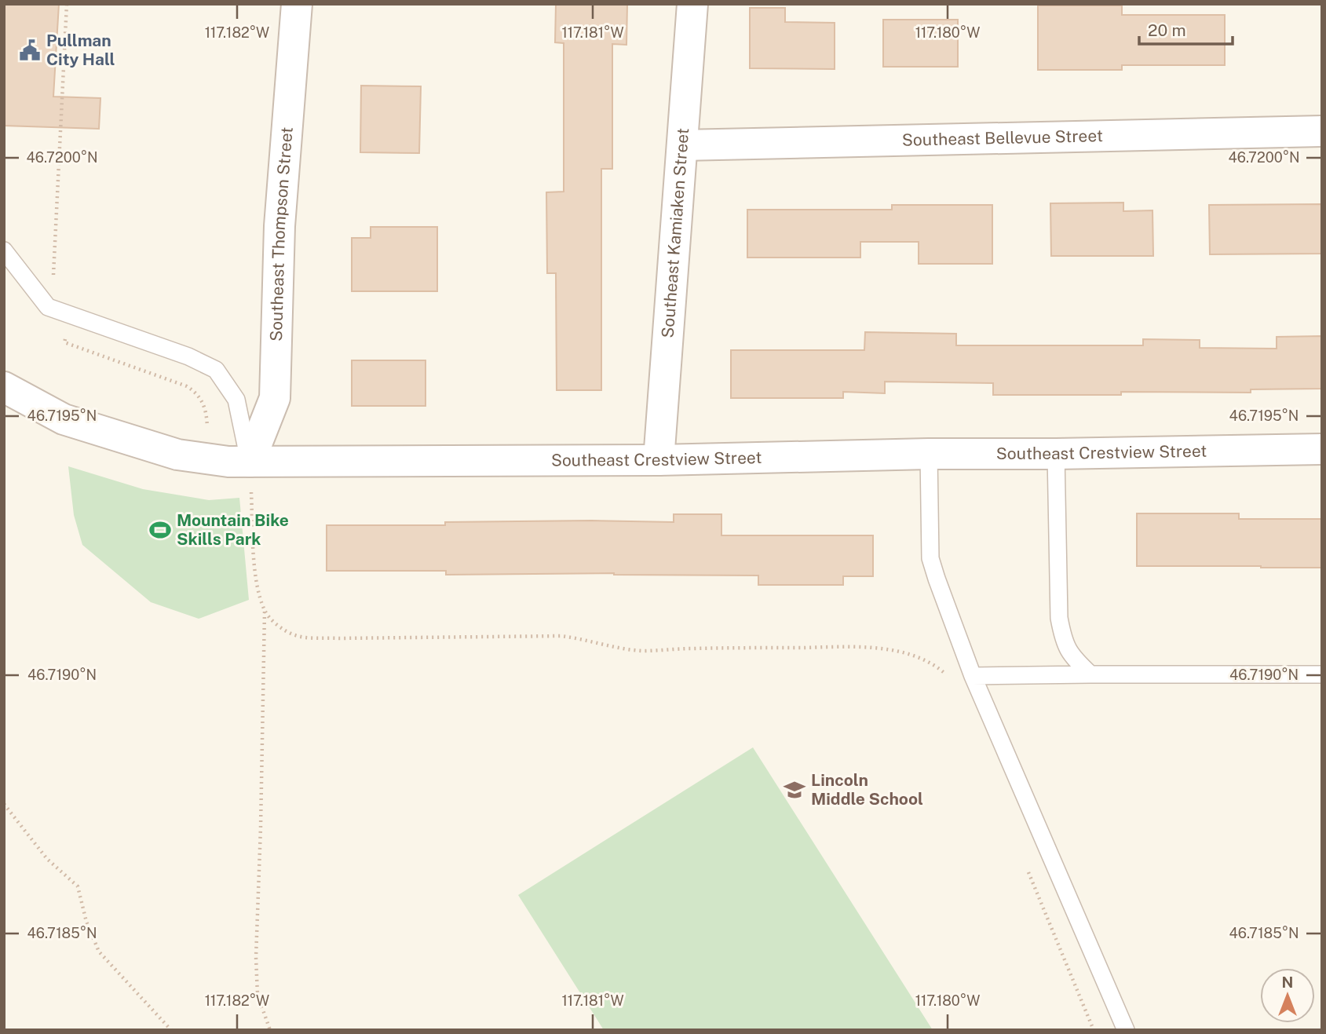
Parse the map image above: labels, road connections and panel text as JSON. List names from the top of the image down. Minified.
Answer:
{"streets":{"street":["Southeast Bellevue Street","Southeast Kamiaken Street","Southeast Thompson Street","Southeast Crestview Street"]},"crossings":[["Southeast Bellevue Street","Southeast Kamiaken Street"],["Southeast Kamiaken Street","Southeast Crestview Street"],["Southeast Thompson Street","Southeast Crestview Street"]],"places":{"public building":["Pullman City Hall"],"sports":["Mountain Bike Skills Park"],"school or university":["Lincoln Middle School"]},"scale_bar":"20 m","north":"top","coordinates":["117.182°W","117.181°W","117.180°W","46.7200°N","46.7195°N","46.7190°N","46.7185°N"]}
